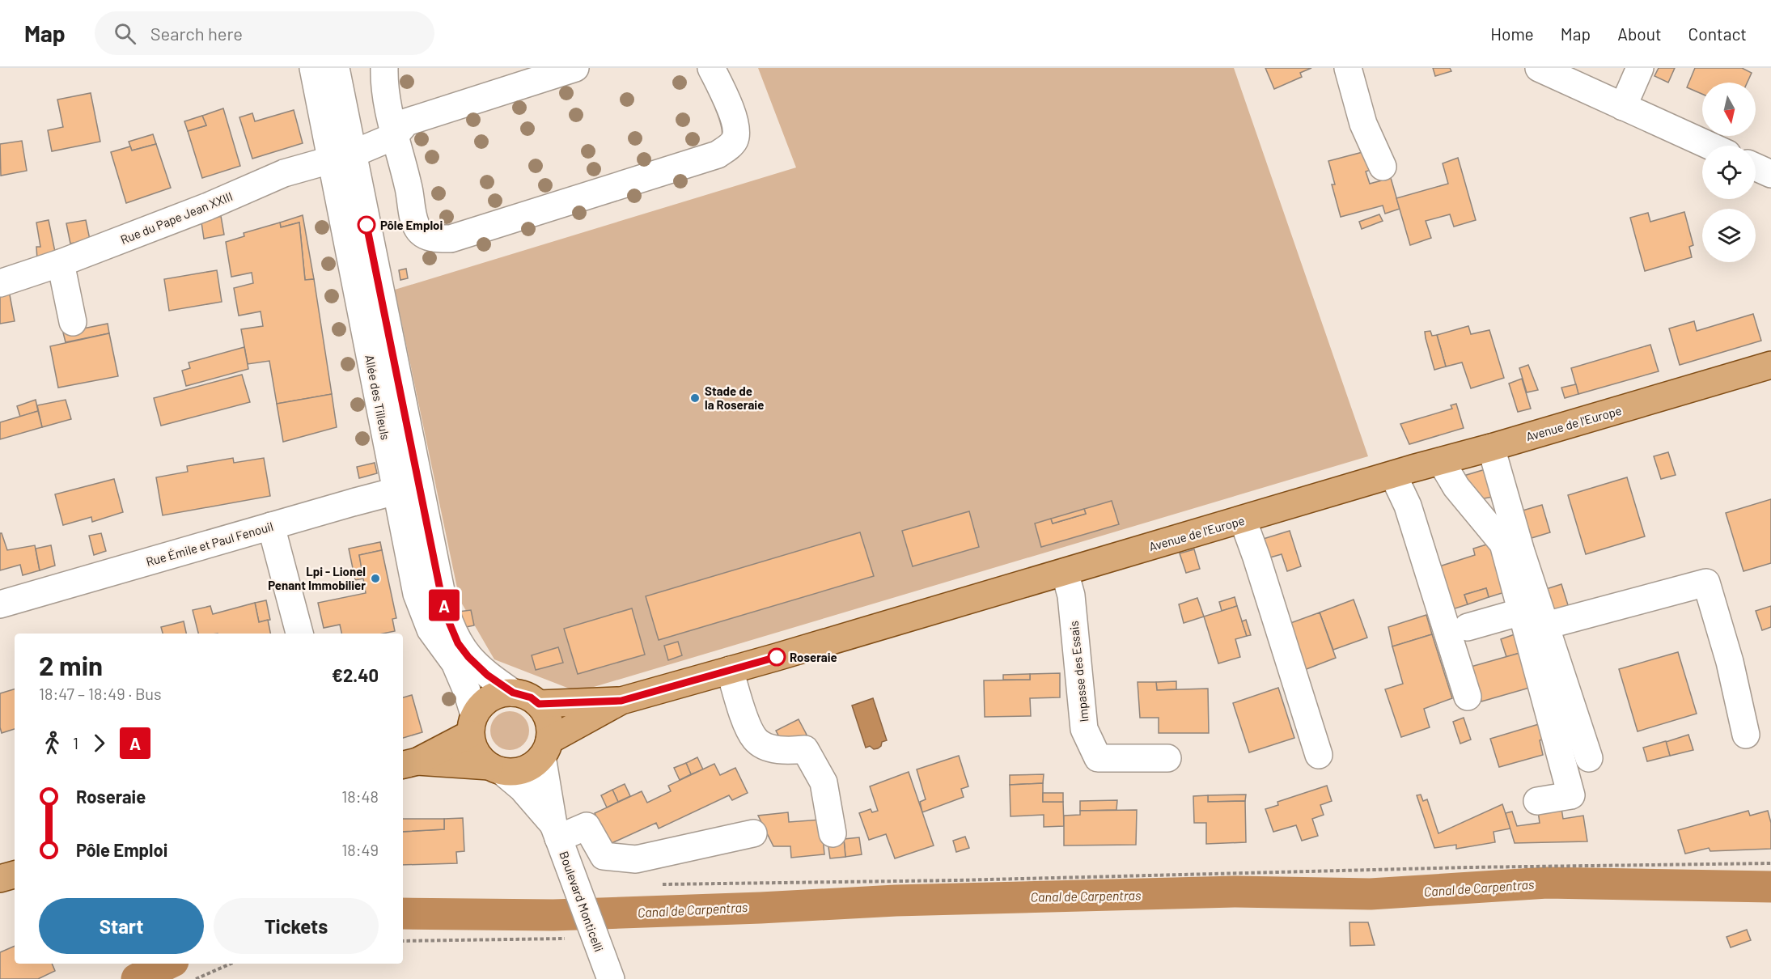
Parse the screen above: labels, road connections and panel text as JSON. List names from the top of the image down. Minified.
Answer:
{"streets":{"main road":["Avenue de l'Europe"],"street":["Rue du Pape Jean XXIII","Allée des Tilleuls","Rue Émile et Paul Fenouil","Impasse des Essais","Boulevard Monticelli"]},"crossings":[["Rue du Pape Jean XXIII","Allée des Tilleuls"],["Allée des Tilleuls","Avenue de l'Europe"],["Allée des Tilleuls","Rue Émile et Paul Fenouil"],["Allée des Tilleuls","Boulevard Monticelli"],["Avenue de l'Europe","Impasse des Essais"],["Avenue de l'Europe","Boulevard Monticelli"]],"water":["Canal de Carpentras"],"places":["Pôle Emploi","Stade de la Roseraie","Lpi - Lionel Penant Immobilier","Roseraie"],"lines":["bus line A"],"north":"bottom","page":{"header":"Map","search":"Search here","nav":["Home","Map","About","Contact"],"on_map":"A","heading":["2 min","18:47 – 18:49 · Bus","€2.40"],"legs":["1","A"],"list":[{"name":"Roseraie","value":"18:48"},{"name":"Pôle Emploi","value":"18:49"}],"buttons":["Start","Tickets"]}}
